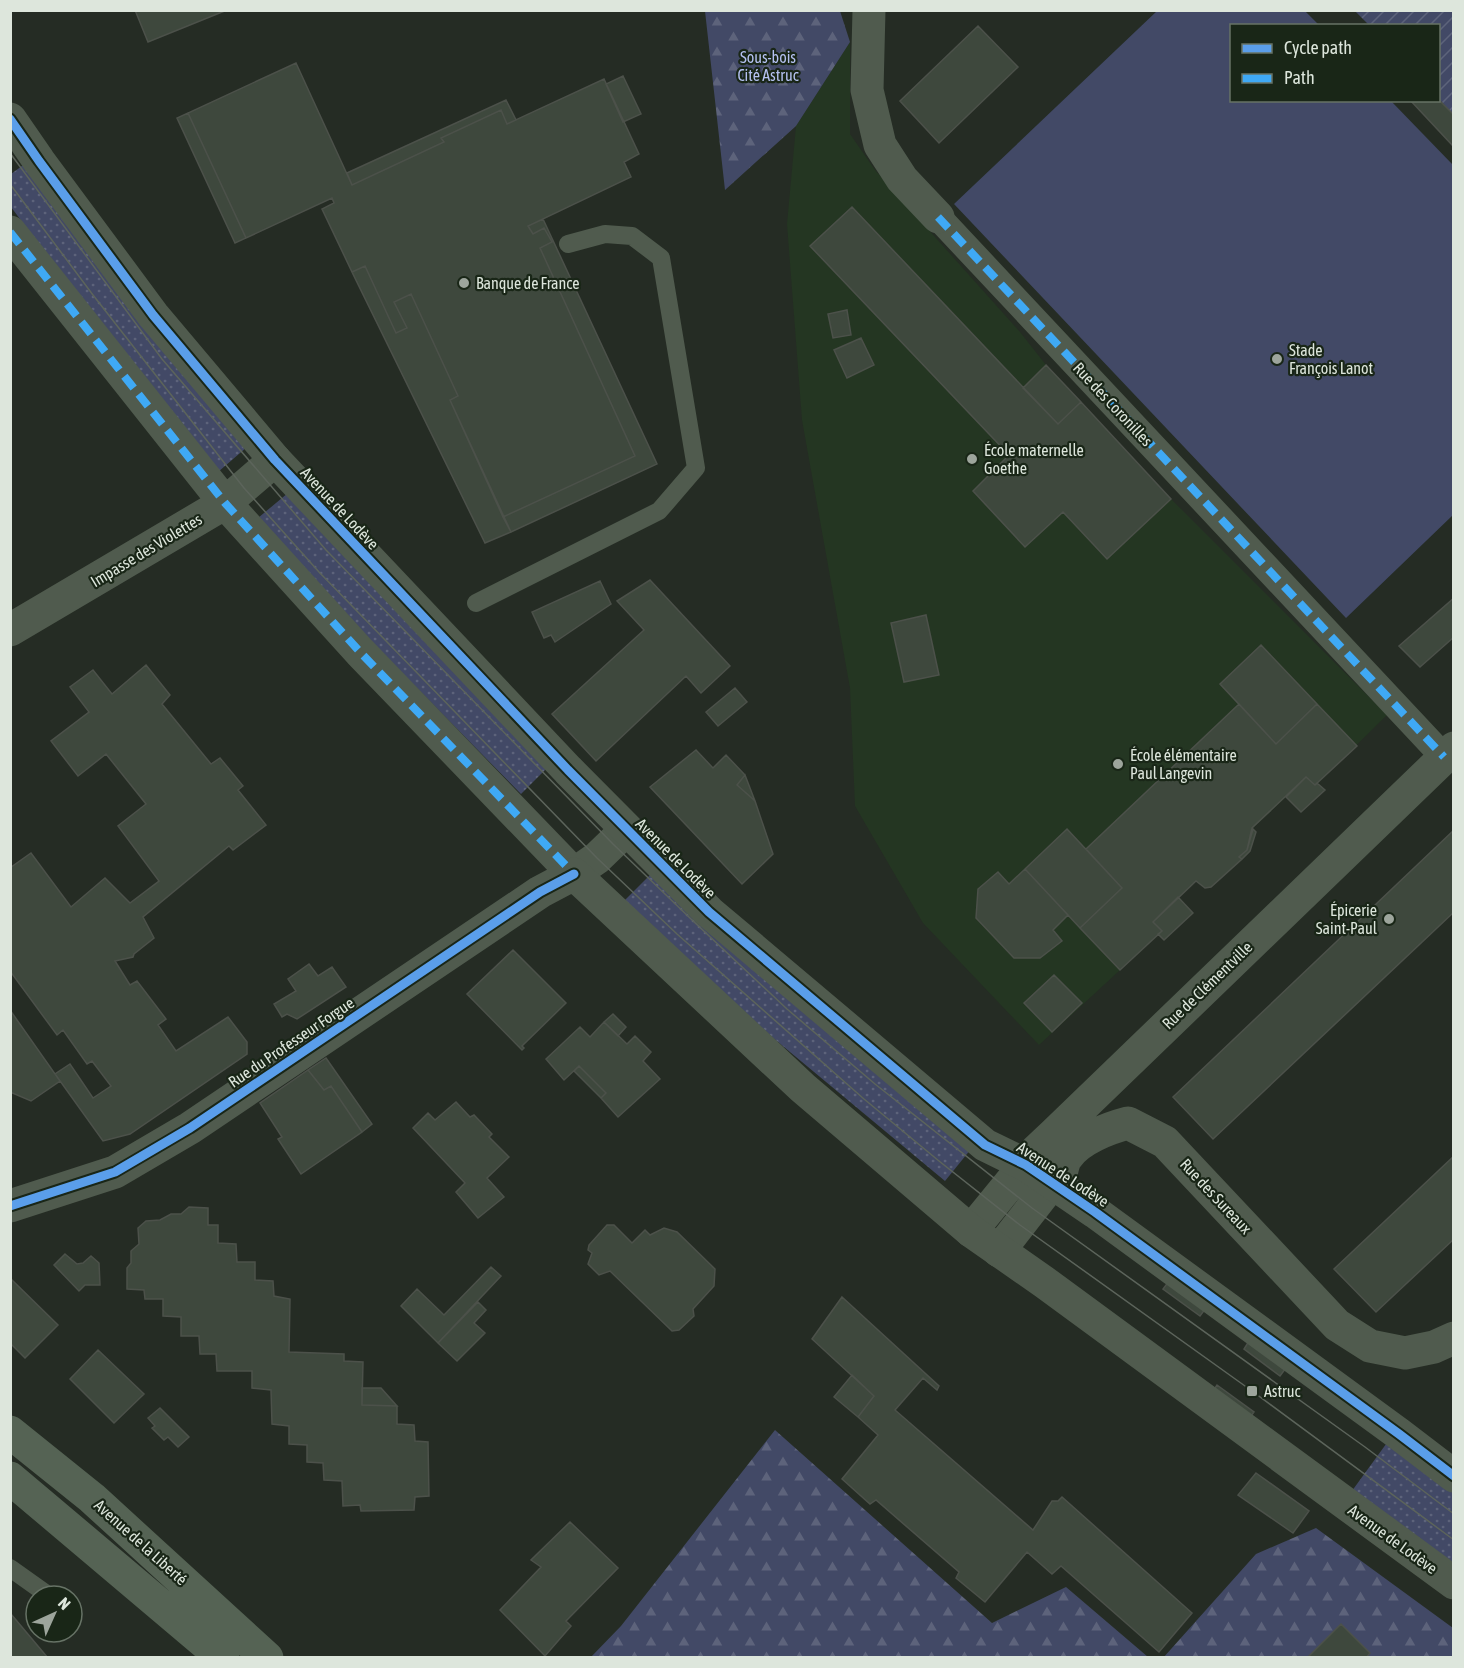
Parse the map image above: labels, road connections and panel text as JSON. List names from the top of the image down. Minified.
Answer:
{"streets":{"main road":["Avenue de la Liberté"],"street":["Rue des Coronilles","Avenue de Lodève","Impasse des Violettes","Rue de Clémentville","Rue du Professeur Forgue","Rue des Sureaux"]},"crossings":[["Rue des Coronilles","Rue de Clémentville"],["Avenue de Lodève","Impasse des Violettes"],["Avenue de Lodève","Rue de Clémentville"],["Avenue de Lodève","Rue du Professeur Forgue"],["Avenue de Lodève","Rue des Sureaux"],["Rue de Clémentville","Rue des Sureaux"]],"parks":["Sous-bois Cité Astruc"],"places":{"other":["Banque de France","Stade François Lanot","École maternelle Goethe","École élémentaire Paul Langevin","Épicerie Saint-Paul"],"transit":["Astruc"]},"legend":["Cycle path","Path"],"north":"top right"}
